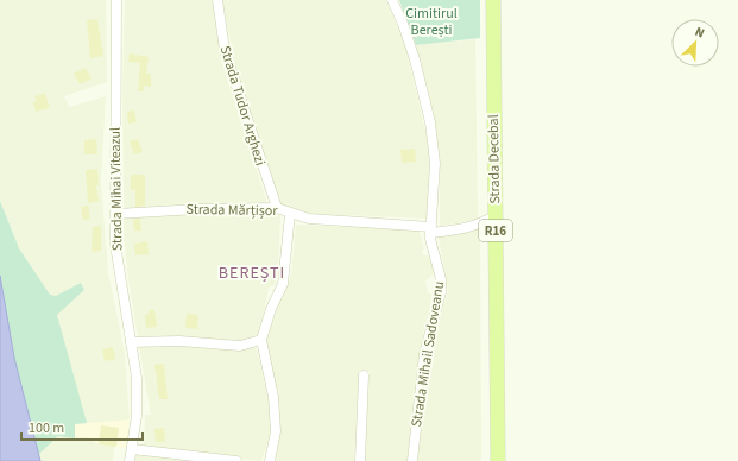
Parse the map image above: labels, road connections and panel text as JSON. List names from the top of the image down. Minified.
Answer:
{"streets":{"main road":["Strada Decebal","R16"],"street":["Strada Tudor Arghezi","Strada Mihai Viteazul","Strada Mărțișor","Strada Mihail Sadoveanu"]},"crossings":[["Strada Tudor Arghezi","Strada Mărțișor"],["Strada Decebal","Strada Mărțișor"],["Strada Mihai Viteazul","Strada Mărțișor"],["Strada Mărțișor","Strada Mihail Sadoveanu"]],"districts":["BEREȘTI"],"parks":["Cimitirul Berești"],"scale_bar":"100 m","north":"top right"}
